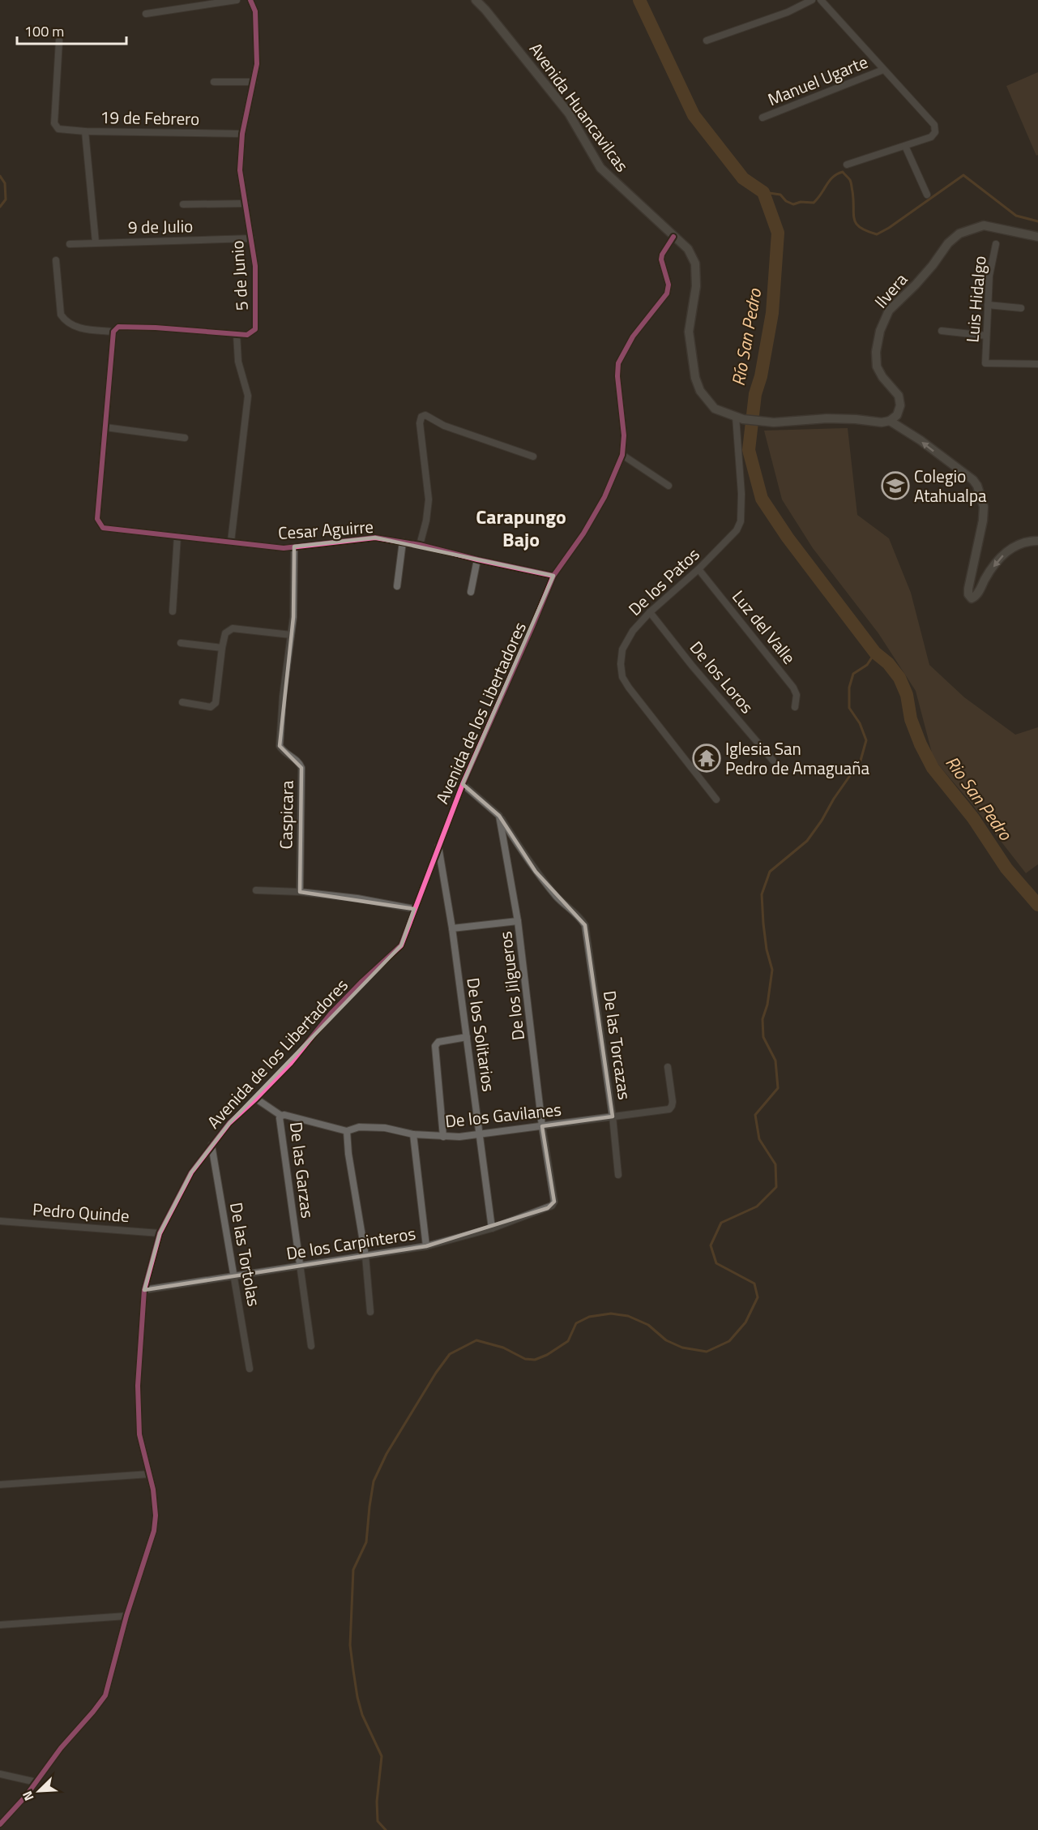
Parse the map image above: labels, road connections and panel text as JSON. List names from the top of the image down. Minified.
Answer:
{"streets":{"street":["Manuel Ugarte","Avenida Huancavilcas","19 de Febrero","9 de Julio","5 de Junio","Ilvera","Luis Hidalgo","Cesar Aguirre","De los Patos","Luz del Valle","De los Loros","Avenida de los Libertadores","Caspicara","De los Jilgueros","De los Solitarios","De las Torcazas","De los Gavilanes","De las Garzas","Pedro Quinde","De los Carpinteros","De las Tortolas"]},"crossings":[["Avenida Huancavilcas","Ilvera"],["Avenida Huancavilcas","De los Patos"],["Avenida Huancavilcas","Avenida de los Libertadores"],["19 de Febrero","5 de Junio"],["9 de Julio","5 de Junio"],["Cesar Aguirre","Avenida de los Libertadores"],["Cesar Aguirre","Caspicara"],["De los Patos","Luz del Valle"],["De los Patos","De los Loros"],["Avenida de los Libertadores","De los Solitarios"],["Avenida de los Libertadores","De las Garzas"],["Avenida de los Libertadores","Pedro Quinde"],["Avenida de los Libertadores","De los Carpinteros"],["Avenida de los Libertadores","De las Tortolas"],["De los Jilgueros","De las Torcazas"],["De los Jilgueros","De los Gavilanes"],["De los Jilgueros","De los Carpinteros"],["De los Solitarios","De los Gavilanes"],["De los Solitarios","De los Carpinteros"],["De las Torcazas","De los Gavilanes"],["De los Gavilanes","De las Garzas"],["De las Garzas","De los Carpinteros"],["De los Carpinteros","De las Tortolas"]],"districts":["Carapungo Bajo"],"water":["Río San Pedro","Rio San Pedro"],"places":{"school or university":["Colegio Atahualpa"],"temple":["Iglesia San Pedro de Amaguaña"]},"scale_bar":"100 m","north":"bottom left"}
